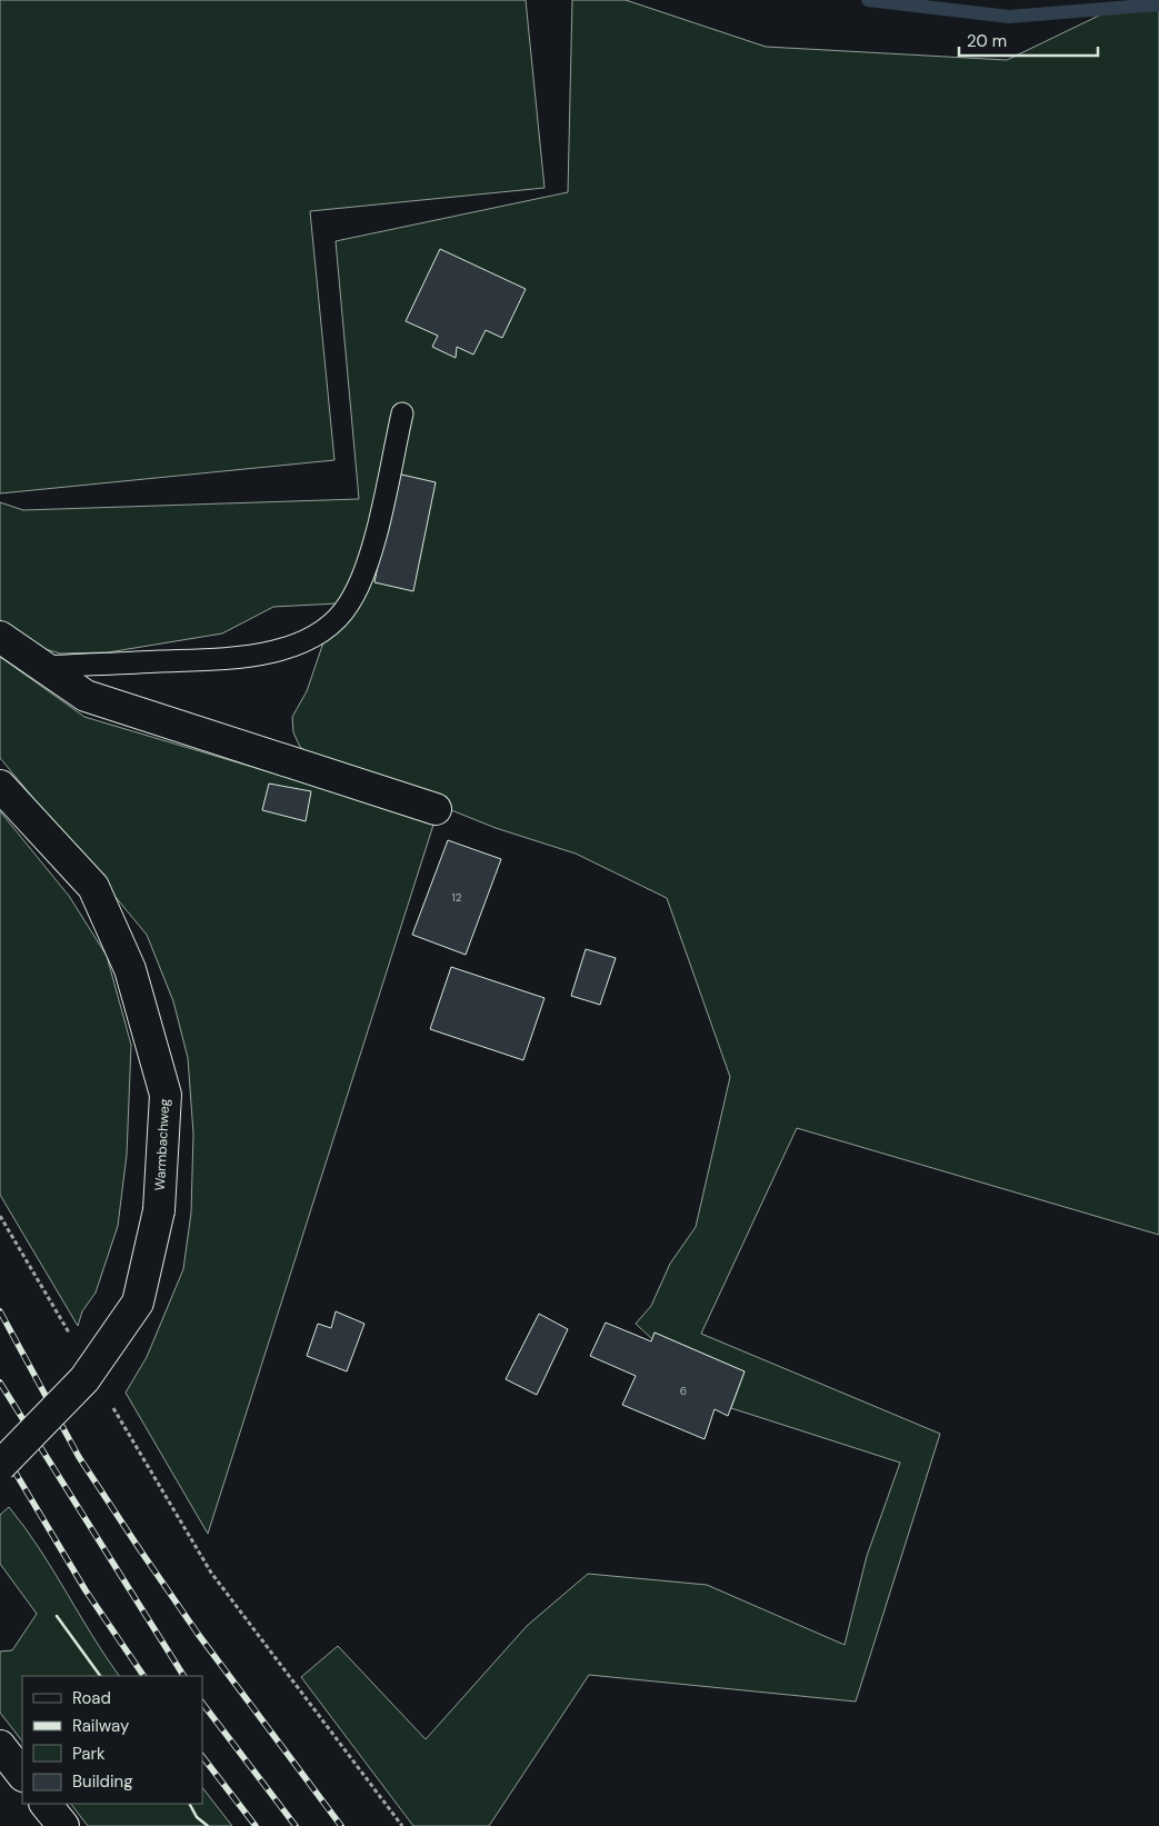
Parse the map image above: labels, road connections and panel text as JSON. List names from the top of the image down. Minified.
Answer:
{"streets":{"street":["Warmbachweg"]},"house_numbers":["12","6"],"legend":["Road","Railway","Park","Building"],"scale_bar":"20 m"}
